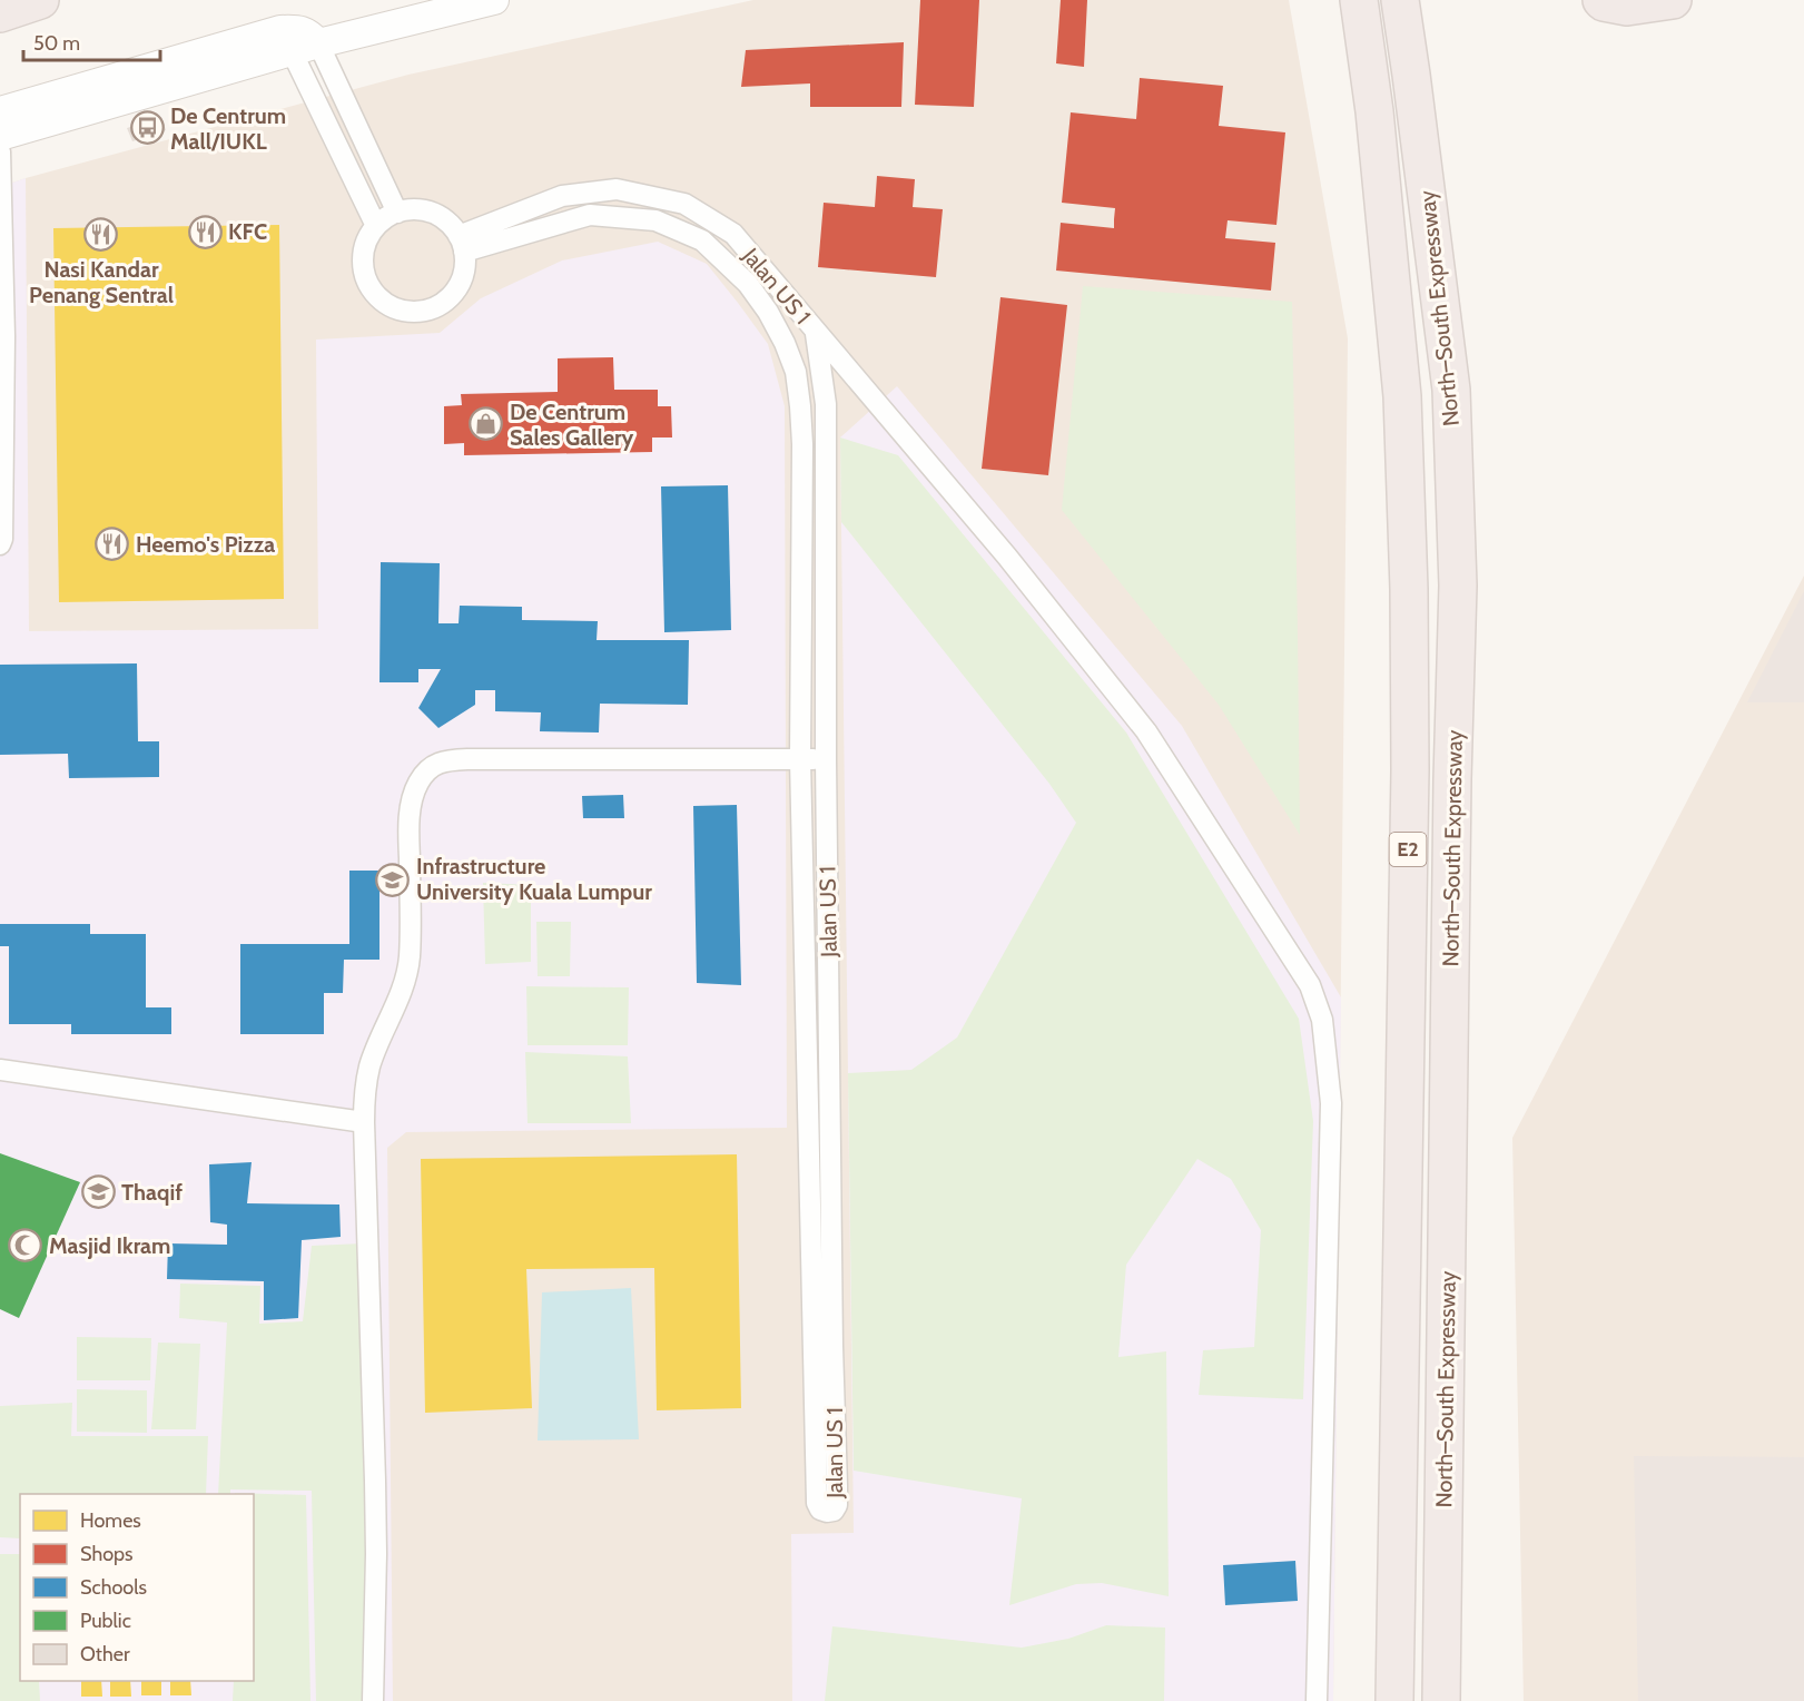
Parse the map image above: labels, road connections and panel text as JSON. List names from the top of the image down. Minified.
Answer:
{"streets":{"highway":["North–South Expressway","E2"],"street":["Jalan US 1"]},"places":{"bus stop":["De Centrum Mall/IUKL"],"restaurant":["KFC","Nasi Kandar Penang Sentral","Heemo's Pizza"],"shop":["De Centrum Sales Gallery"],"school or university":["Infrastructure University Kuala Lumpur","Thaqif"],"mosque":["Masjid Ikram"]},"legend":["Homes","Shops","Schools","Public","Other"],"scale_bar":"50 m"}
